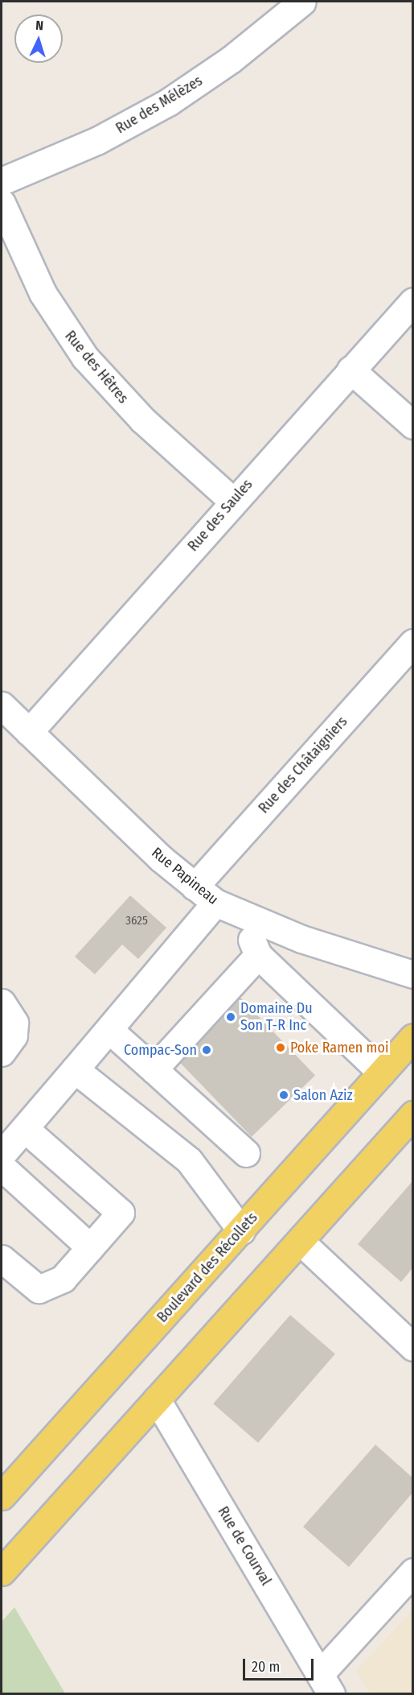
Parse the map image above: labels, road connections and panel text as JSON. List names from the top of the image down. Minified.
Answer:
{"streets":{"main road":["Boulevard des Récollets"],"street":["Rue des Mélèzes","Rue des Hêtres","Rue des Saules","Rue des Châtaigniers","Rue Papineau","Rue de Courval"]},"crossings":[["Rue des Hêtres","Rue des Saules"],["Rue des Saules","Rue Papineau"],["Rue des Châtaigniers","Rue Papineau"]],"places":["Domaine Du Son T-R Inc","Poke Ramen moi","Compac-Son","Salon Aziz"],"house_numbers":["3625"],"scale_bar":"20 m","north":"top"}
